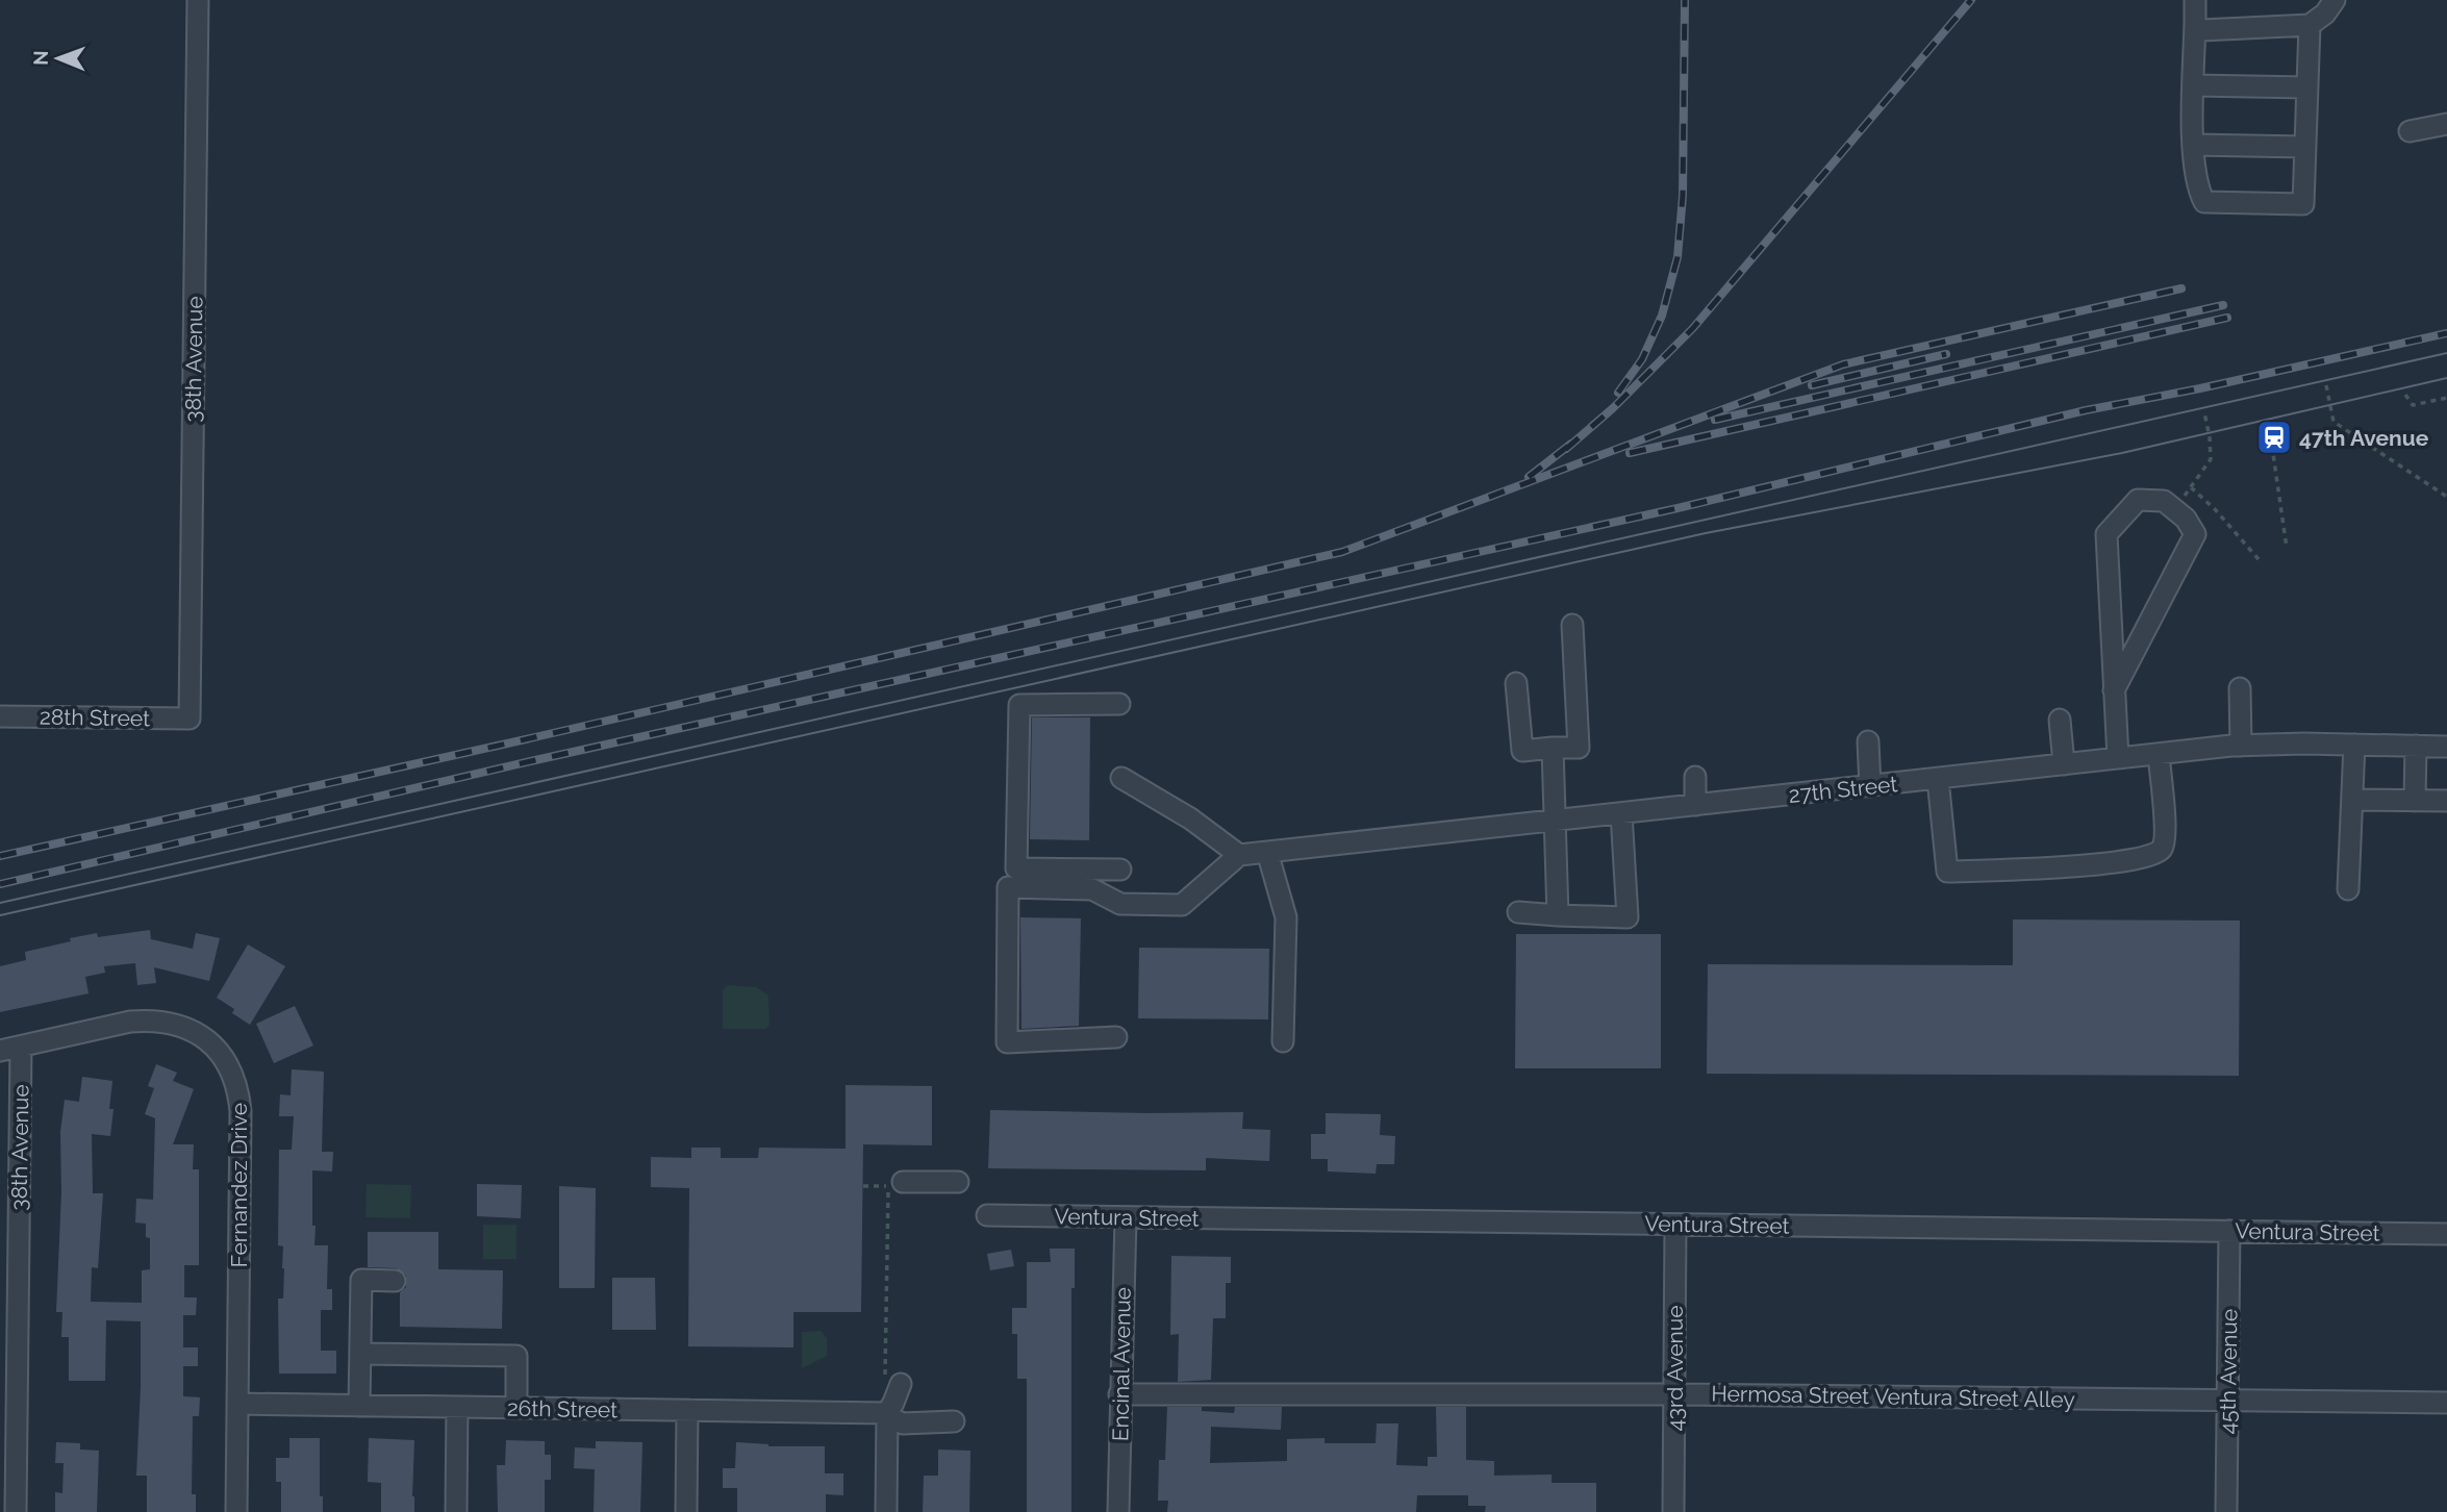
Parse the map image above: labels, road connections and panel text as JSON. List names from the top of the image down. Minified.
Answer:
{"streets":{"street":["38th Avenue","28th Street","27th Street","Fernandez Drive","Ventura Street","Encinal Avenue","43rd Avenue","45th Avenue","Hermosa Street Ventura Street Alley","26th Street"]},"crossings":[["38th Avenue","28th Street"],["38th Avenue","Fernandez Drive"],["Fernandez Drive","26th Street"],["Ventura Street","Encinal Avenue"],["Ventura Street","43rd Avenue"],["Ventura Street","45th Avenue"],["Encinal Avenue","Hermosa Street Ventura Street Alley"],["43rd Avenue","Hermosa Street Ventura Street Alley"],["45th Avenue","Hermosa Street Ventura Street Alley"]],"places":{"station":["47th Avenue"]},"north":"left"}
